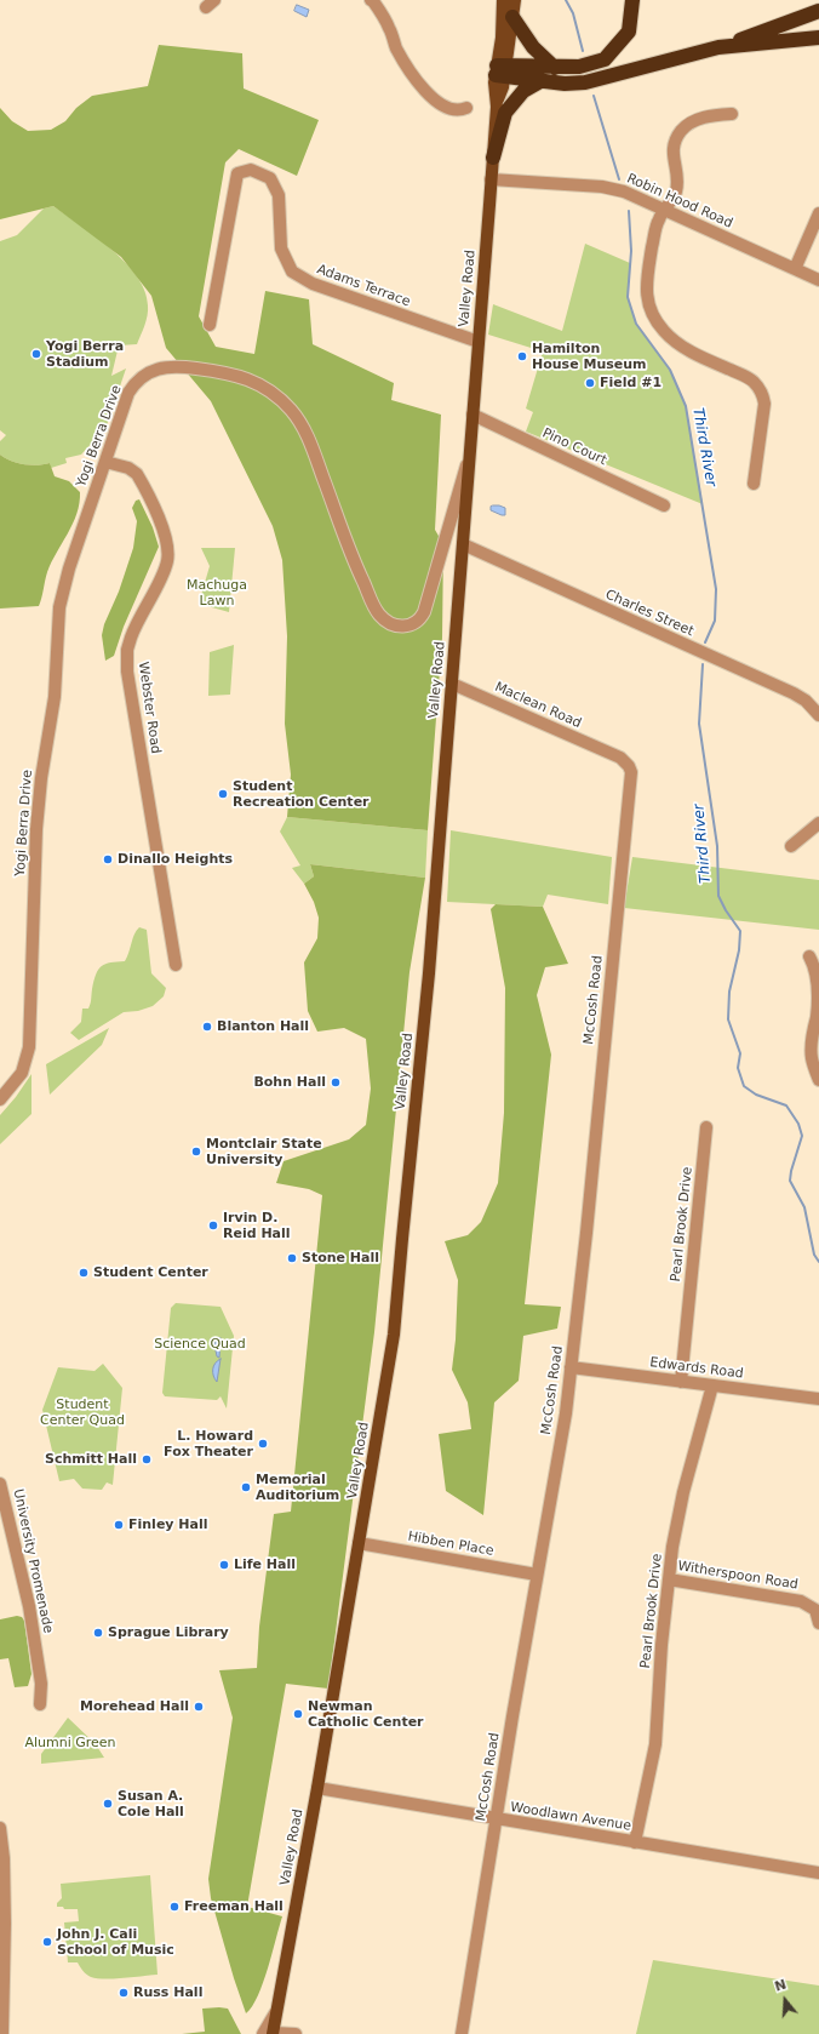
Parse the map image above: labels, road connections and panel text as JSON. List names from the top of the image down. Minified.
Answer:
{"streets":{"main road":["Valley Road"],"street":["Robin Hood Road","Adams Terrace","Yogi Berra Drive","Pino Court","Charles Street","Maclean Road","Webster Road","McCosh Road","Pearl Brook Drive","Edwards Road","Hibben Place","University Promenade","Witherspoon Road","Woodlawn Avenue"]},"crossings":[["Robin Hood Road","Valley Road"],["Adams Terrace","Valley Road"],["Valley Road","Yogi Berra Drive"],["Valley Road","Pino Court"],["Valley Road","Charles Street"],["Valley Road","Maclean Road"],["Valley Road","Hibben Place"],["Valley Road","Woodlawn Avenue"],["Yogi Berra Drive","Webster Road"],["Maclean Road","McCosh Road"],["McCosh Road","Edwards Road"],["McCosh Road","Hibben Place"],["McCosh Road","Woodlawn Avenue"],["Pearl Brook Drive","Edwards Road"],["Pearl Brook Drive","Witherspoon Road"],["Pearl Brook Drive","Woodlawn Avenue"]],"water":["Third River"],"parks":["Machuga Lawn","Science Quad","Student Center Quad","Alumni Green"],"places":["Yogi Berra Stadium","Hamilton House Museum","Field #1","Student Recreation Center","Dinallo Heights","Blanton Hall","Bohn Hall","Montclair State University","Irvin D. Reid Hall","Stone Hall","Student Center","L. Howard Fox Theater","Schmitt Hall","Memorial Auditorium","Finley Hall","Life Hall","Sprague Library","Morehead Hall","Newman Catholic Center","Susan A. Cole Hall","Freeman Hall","John J. Cali School of Music","Russ Hall"],"north":"top"}
